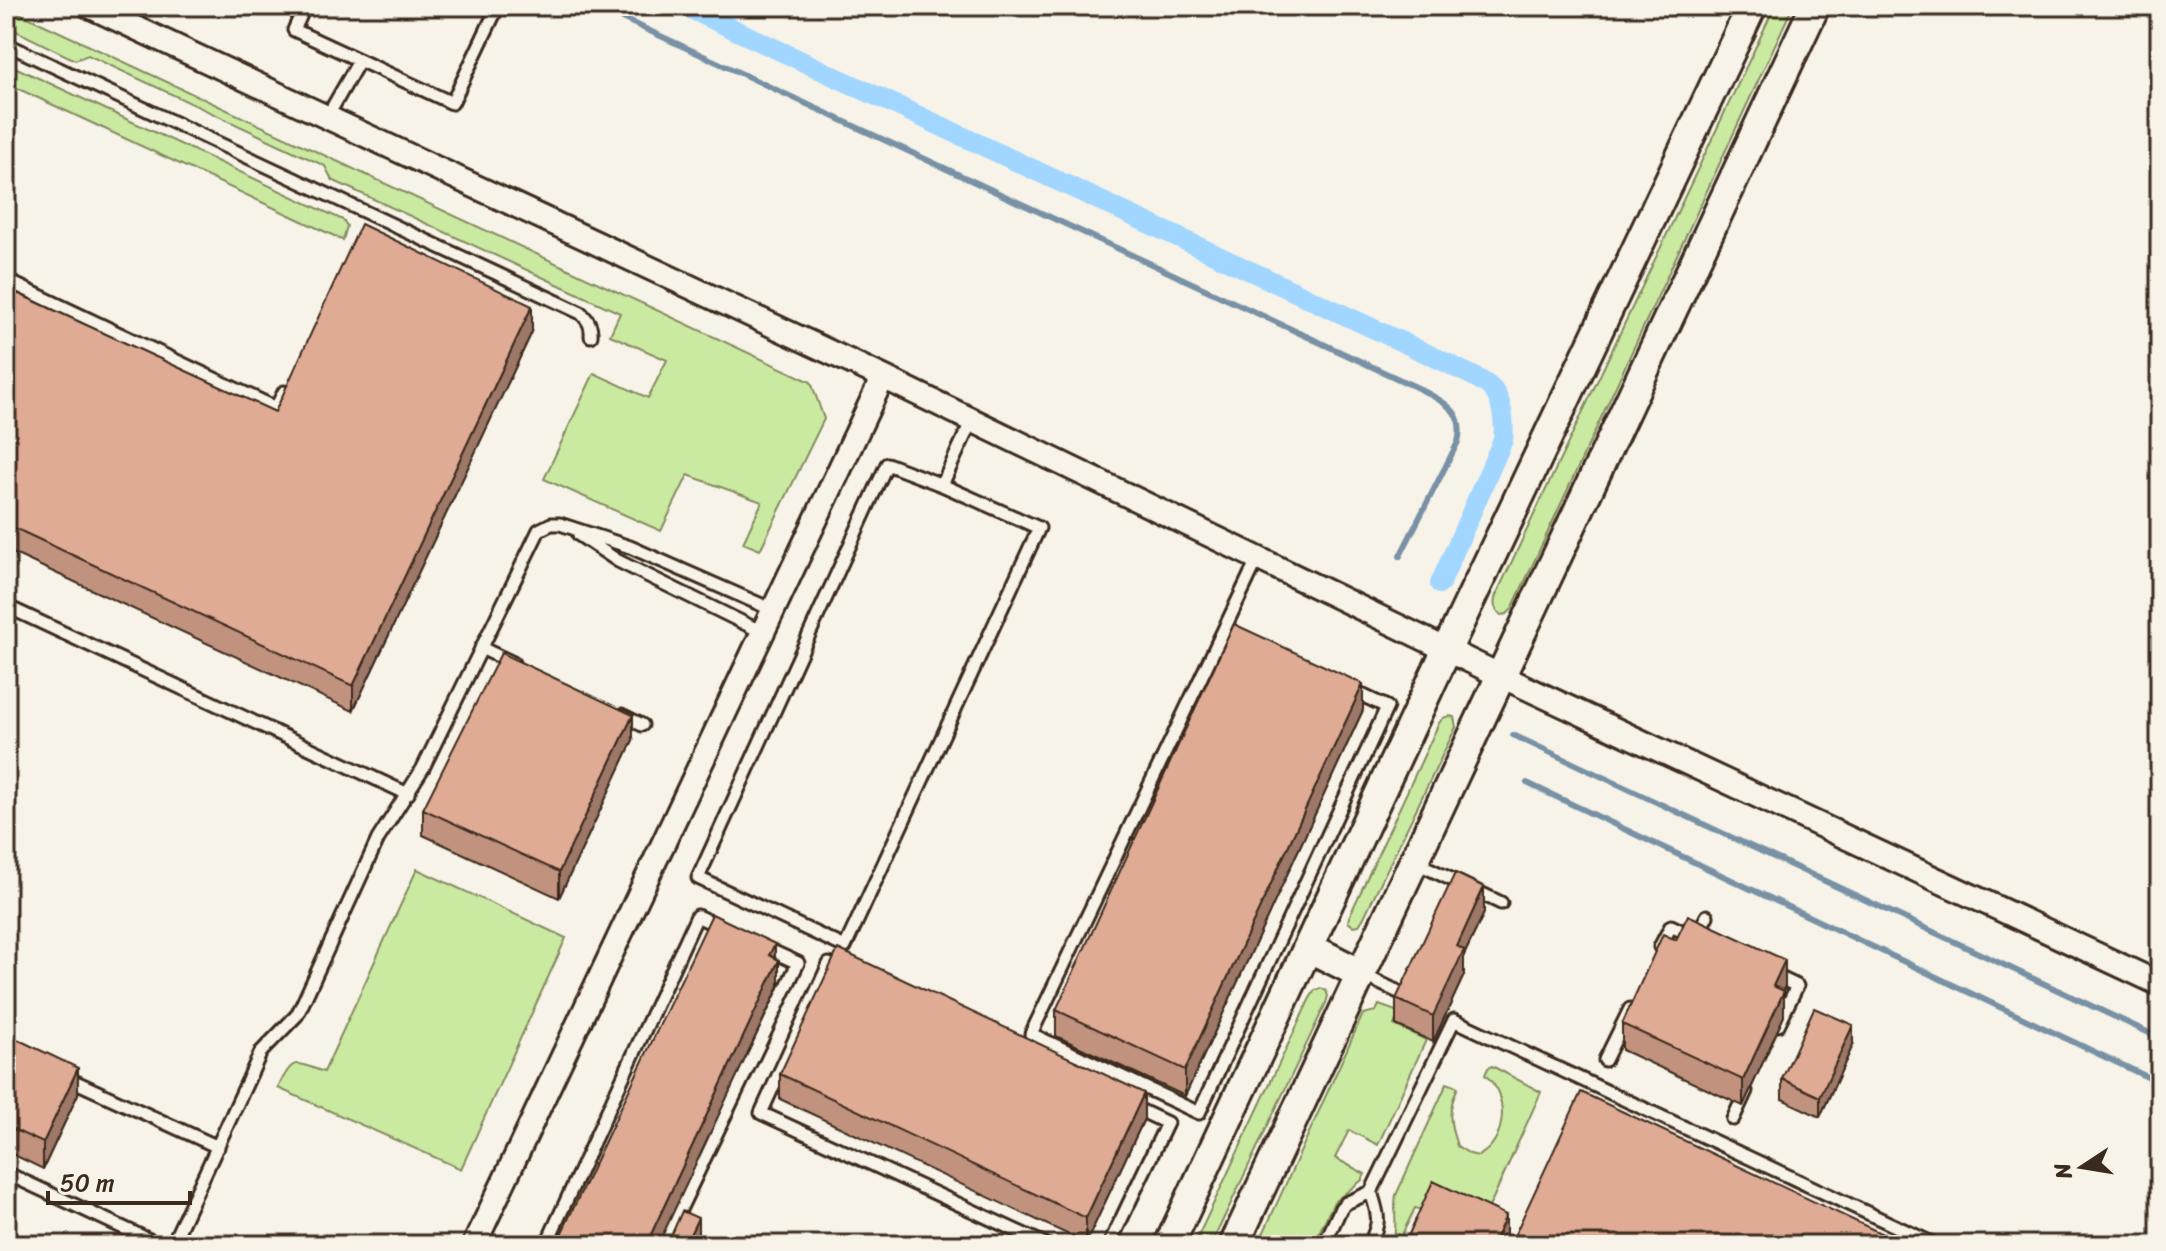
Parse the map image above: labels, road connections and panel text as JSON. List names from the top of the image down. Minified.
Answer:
{"scale_bar":"50 m","north":"left"}
